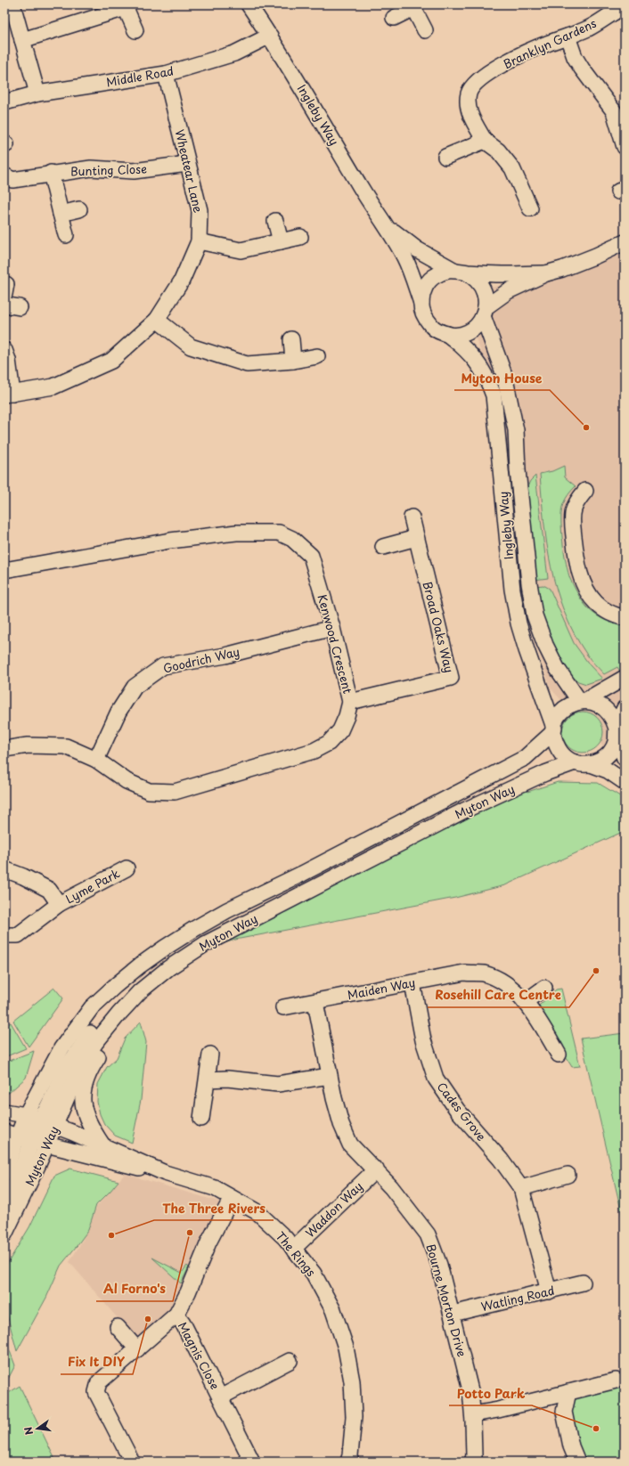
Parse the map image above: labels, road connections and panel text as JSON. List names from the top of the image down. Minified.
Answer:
{"streets":{"street":["Branklyn Gardens","Middle Road","Ingleby Way","Bunting Close","Wheatear Lane","Broad Oaks Way","Kenwood Crescent","Goodrich Way","Myton Way","Lyme Park","Maiden Way","Cades Grove","Waddon Way","The Rings","Watling Road","Bourne Morton Drive","Magnis Close"]},"crossings":[["Middle Road","Ingleby Way"],["Middle Road","Wheatear Lane"],["Ingleby Way","Myton Way"],["Bunting Close","Wheatear Lane"],["Broad Oaks Way","Kenwood Crescent"],["Kenwood Crescent","Goodrich Way"],["Myton Way","The Rings"],["Maiden Way","Cades Grove"],["Maiden Way","Bourne Morton Drive"],["Cades Grove","Watling Road"],["Waddon Way","The Rings"],["Waddon Way","Bourne Morton Drive"],["Watling Road","Bourne Morton Drive"]],"places":["Myton House","Rosehill Care Centre","Al Forno's","The Three Rivers","Fix It DIY","Potto Park"],"north":"left"}
